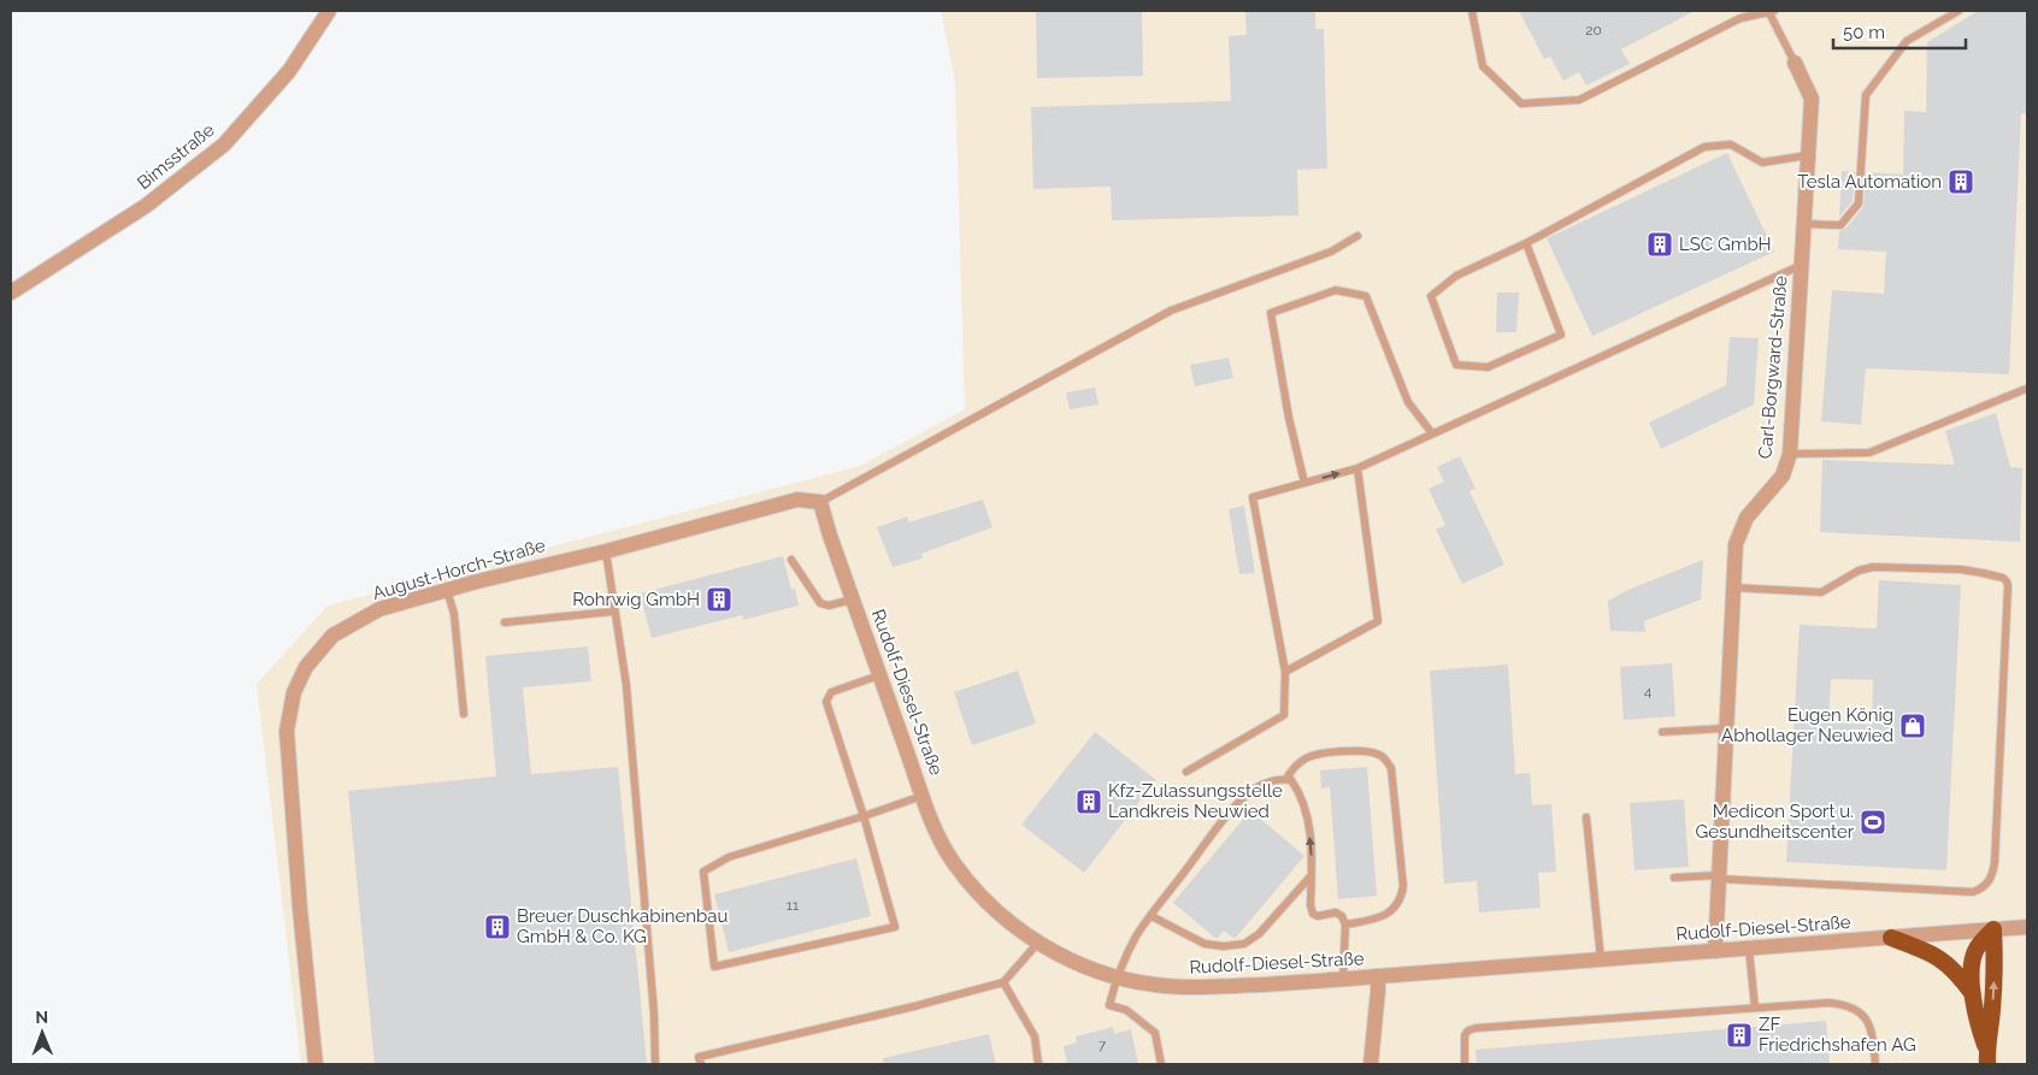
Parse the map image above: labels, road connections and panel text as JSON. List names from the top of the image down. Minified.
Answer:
{"streets":{"street":["Bimsstraße","Carl-Borgward-Straße","August-Horch-Straße","Rudolf-Diesel-Straße"]},"crossings":[["Carl-Borgward-Straße","Rudolf-Diesel-Straße"],["August-Horch-Straße","Rudolf-Diesel-Straße"]],"places":{"building":["Tesla Automation","LSC GmbH","Rohrwig GmbH","Kfz-Zulassungsstelle Landkreis Neuwied","Breuer Duschkabinenbau GmbH & Co. KG","ZF Friedrichshafen AG"],"shop":["Eugen König Abhollager Neuwied"],"sports":["Medicon Sport u. Gesundheitscenter"]},"house_numbers":["20","4","11","7"],"scale_bar":"50 m","north":"top"}
